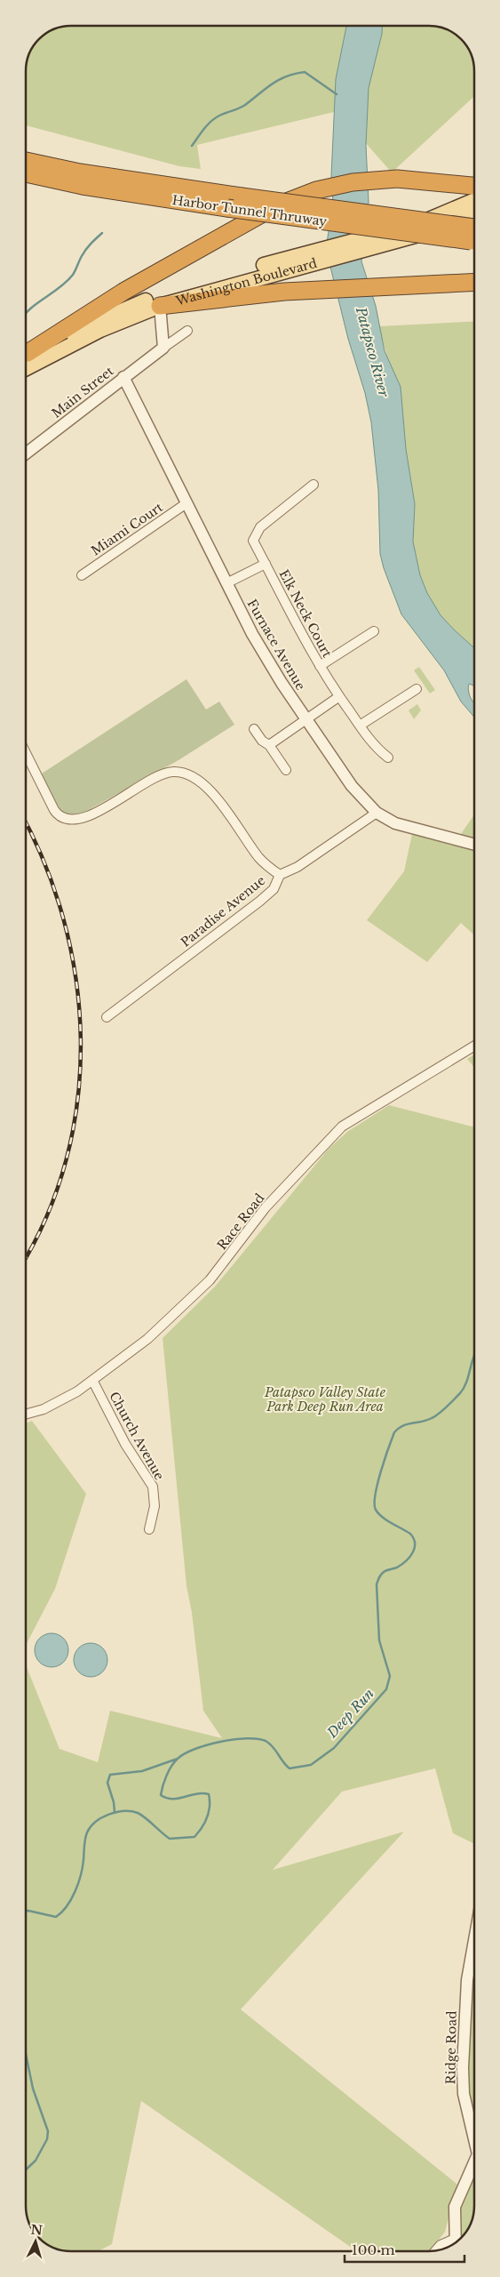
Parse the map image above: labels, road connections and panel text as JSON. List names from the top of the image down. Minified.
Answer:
{"streets":{"highway":["Harbor Tunnel Thruway"],"main road":["Washington Boulevard"],"street":["Main Street","Miami Court","Elk Neck Court","Furnace Avenue","Paradise Avenue","Race Road","Church Avenue","Ridge Road"]},"crossings":[["Main Street","Furnace Avenue"],["Miami Court","Furnace Avenue"],["Furnace Avenue","Paradise Avenue"],["Race Road","Church Avenue"]],"water":["Patapsco River","Deep Run"],"parks":["Patapsco Valley State Park Deep Run Area"],"scale_bar":"100 m","north":"top"}
